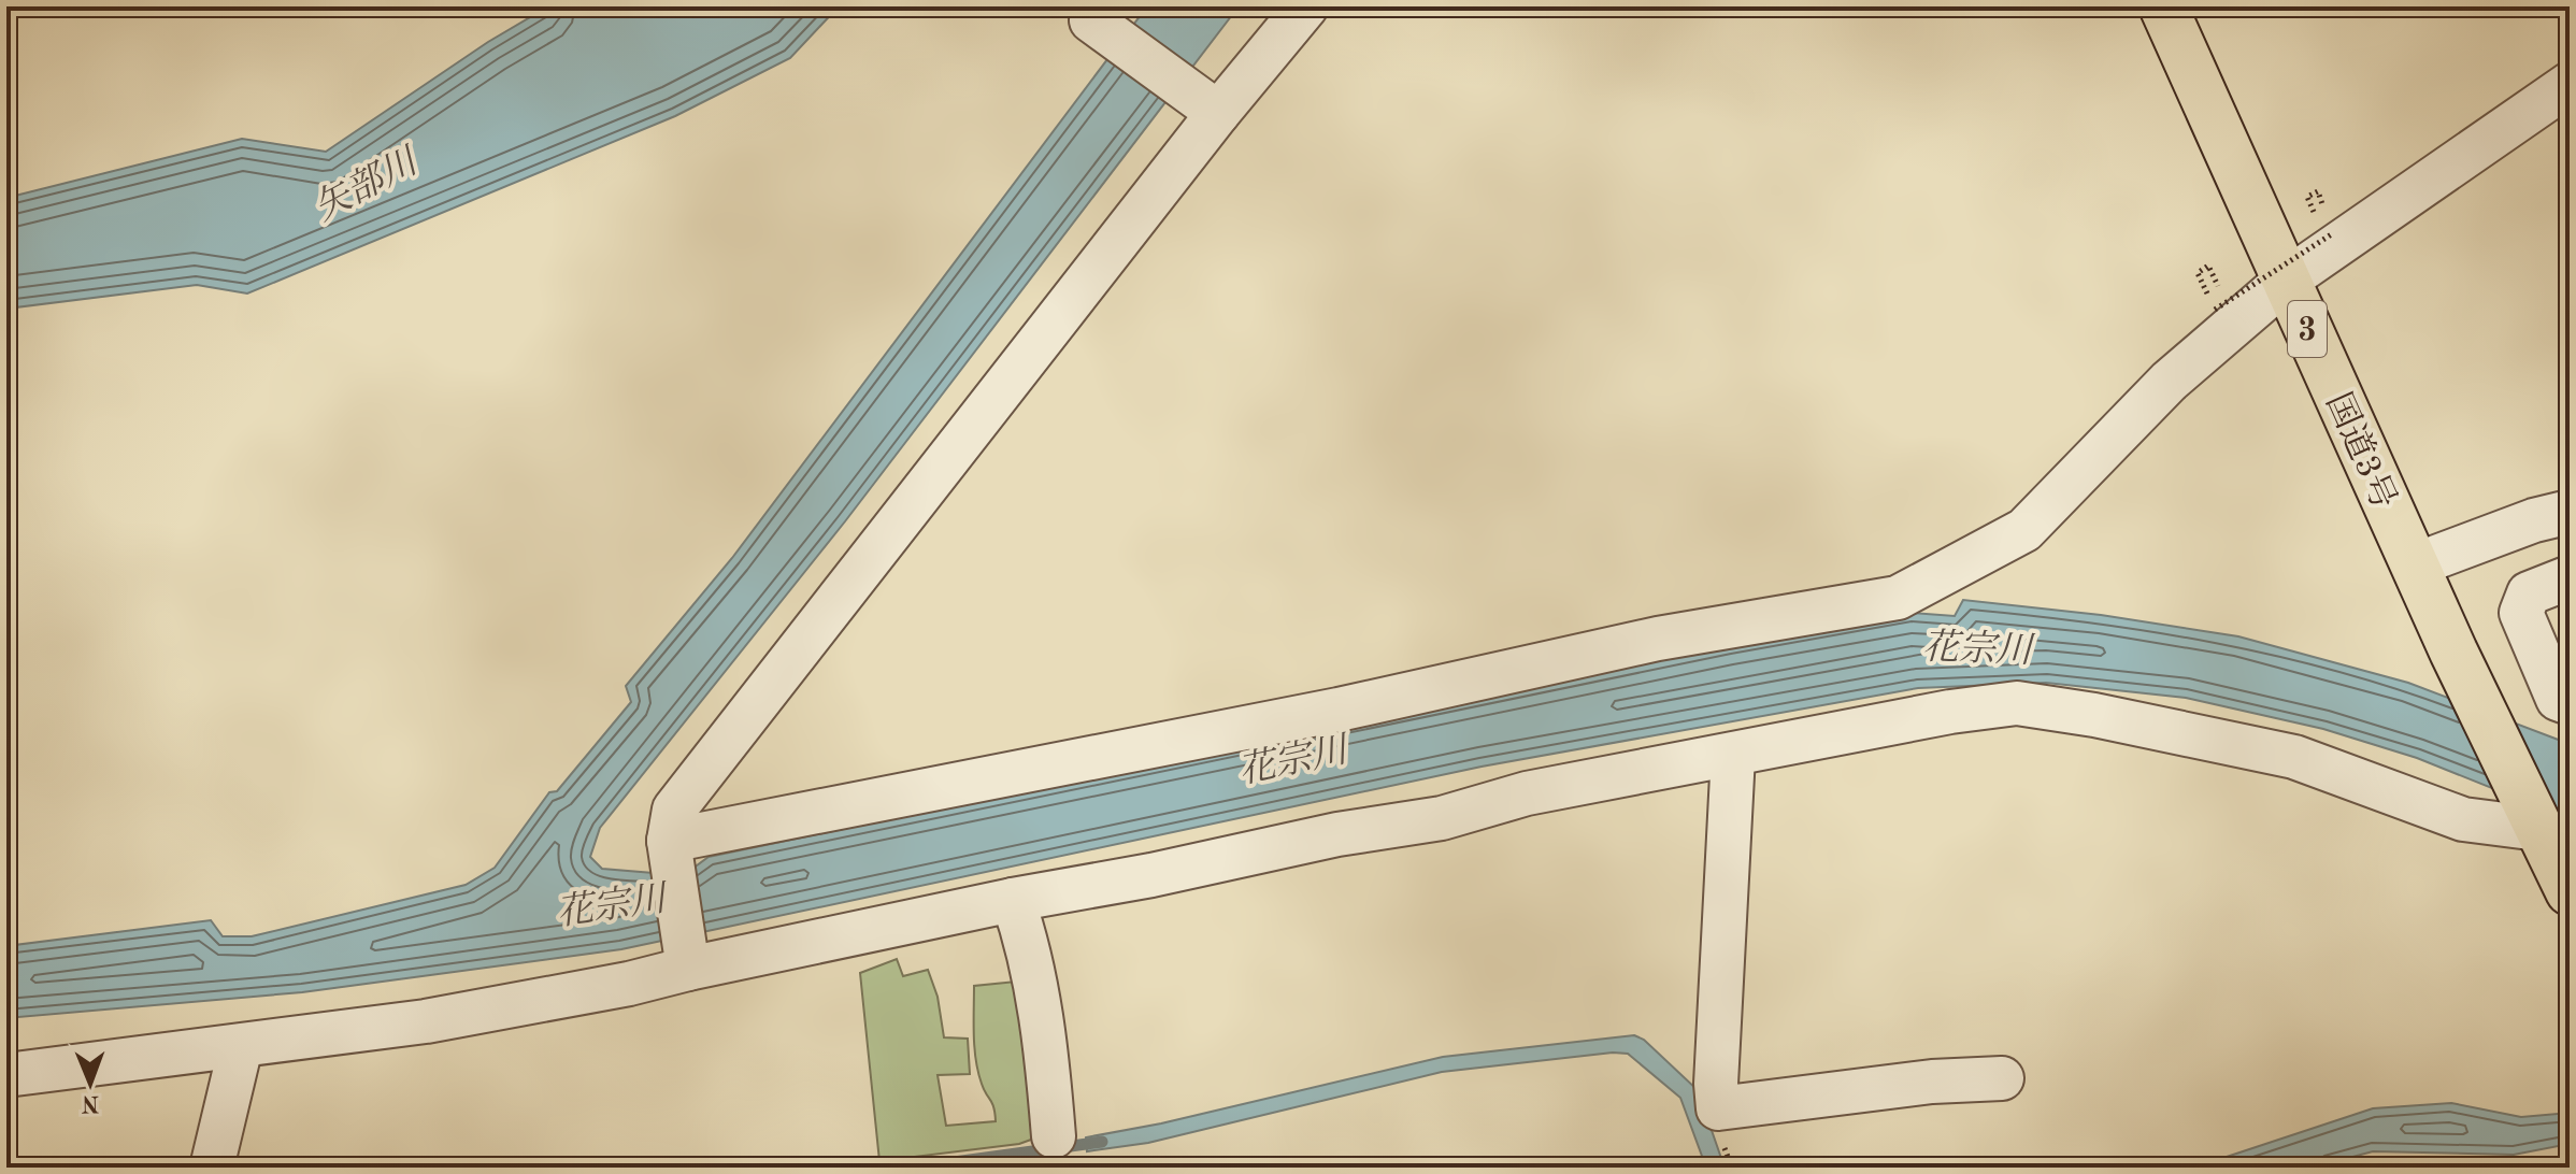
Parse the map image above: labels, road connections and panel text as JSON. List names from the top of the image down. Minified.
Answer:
{"streets":{"highway":["3","国道3号"]},"water":["矢部川","花宗川"],"north":"bottom"}
